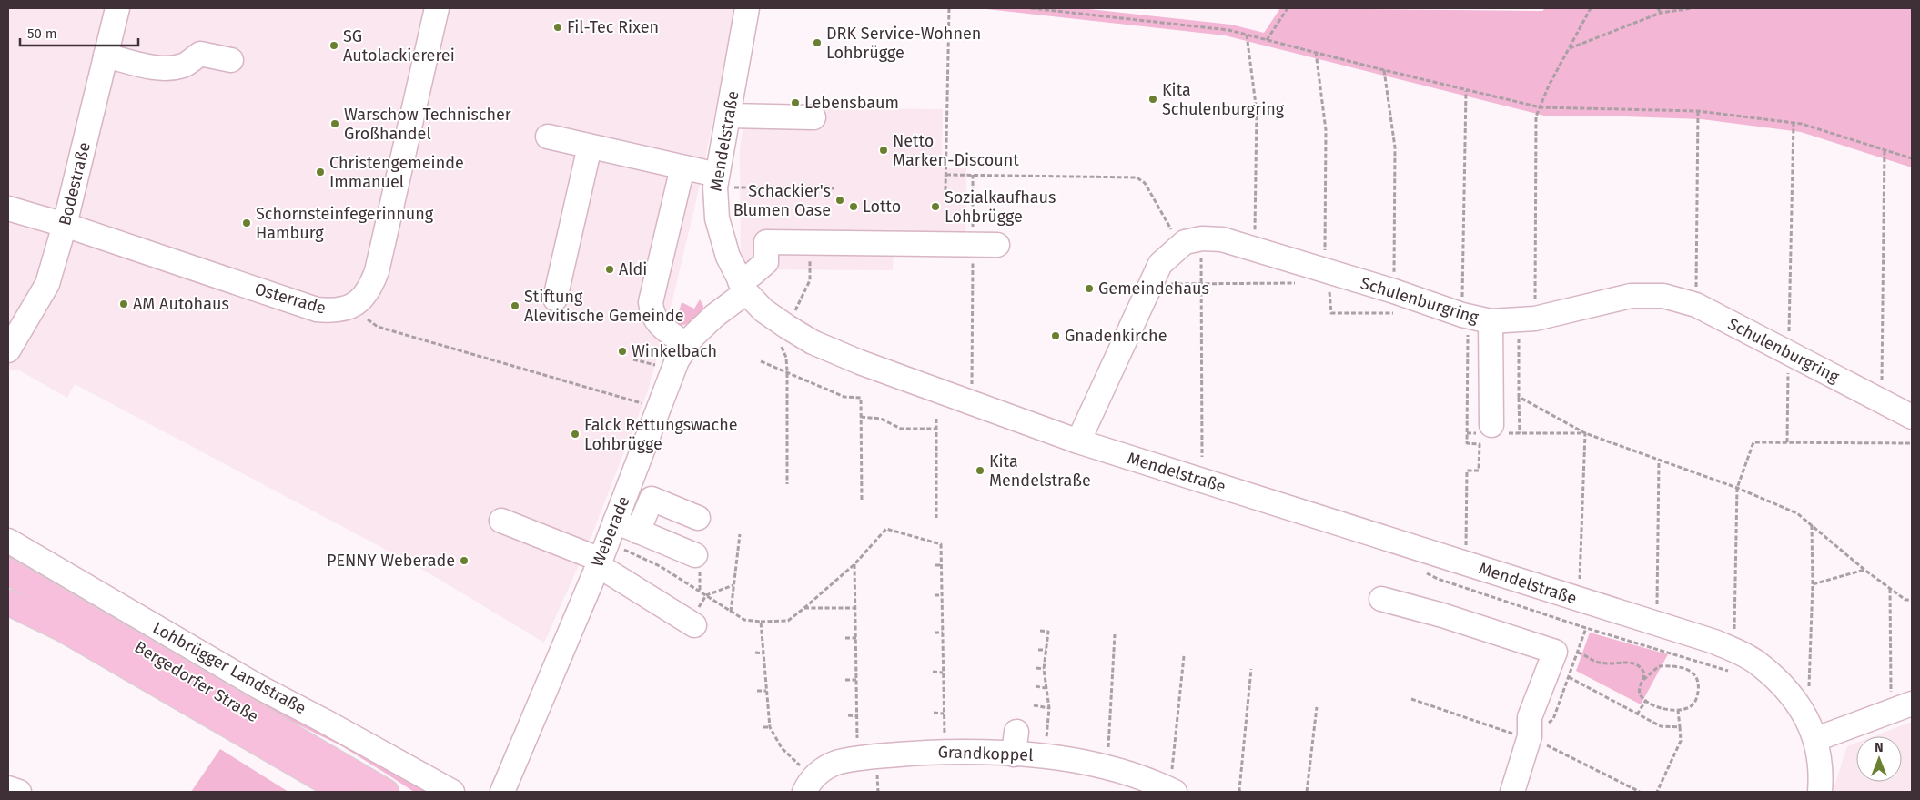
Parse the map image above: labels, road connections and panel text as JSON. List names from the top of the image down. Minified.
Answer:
{"streets":{"main road":["Bergedorfer Straße"],"street":["Mendelstraße","Bodestraße","Osterrade","Schulenburgring","Weberade","Lohbrügger Landstraße","Grandkoppel"]},"crossings":[["Mendelstraße","Weberade"],["Bodestraße","Osterrade"]],"places":["Fil-Tec Rixen","DRK Service-Wohnen Lohbrügge","SG Autolackiererei","Kita Schulenburgring","Lebensbaum","Warschow Technischer Großhandel","Netto Marken-Discount","Christengemeinde Immanuel","Schackier's Blumen Oase","Lotto","Sozialkaufhaus Lohbrügge","Schornsteinfegerinnung Hamburg","Aldi","Gemeindehaus","AM Autohaus","Stiftung Alevitische Gemeinde","Gnadenkirche","Winkelbach","Falck Rettungswache Lohbrügge","Kita Mendelstraße","PENNY Weberade"],"scale_bar":"50 m","north":"top"}
